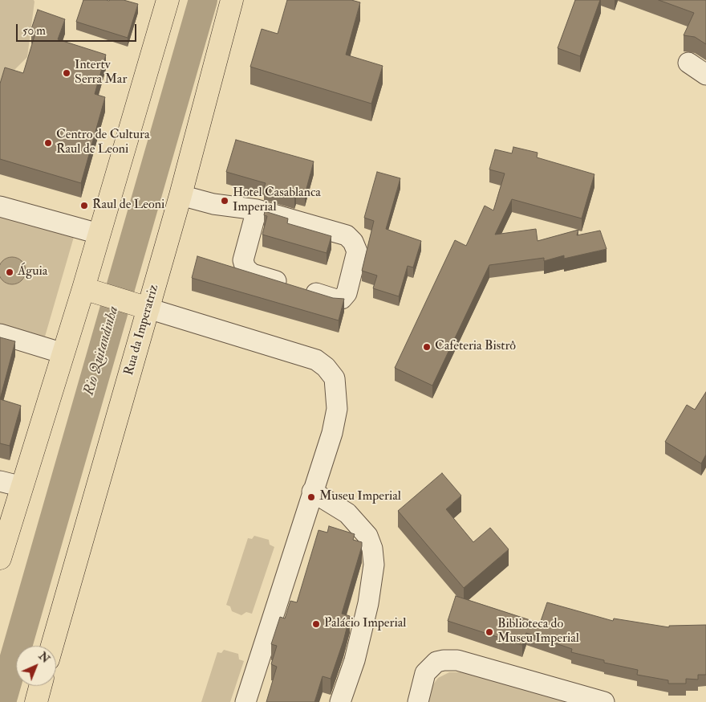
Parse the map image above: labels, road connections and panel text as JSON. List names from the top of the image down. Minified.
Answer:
{"streets":{"main road":["Rua da Imperatriz"]},"water":["Rio Quitandinha"],"places":["Intertv Serra Mar","Centro de Cultura Raul de Leoni","Hotel Casablanca Imperial","Raul de Leoni","Águia","Cafeteria Bistrô","Museu Imperial","Palácio Imperial","Biblioteca do Museu Imperial"],"scale_bar":"50 m","north":"top right"}
